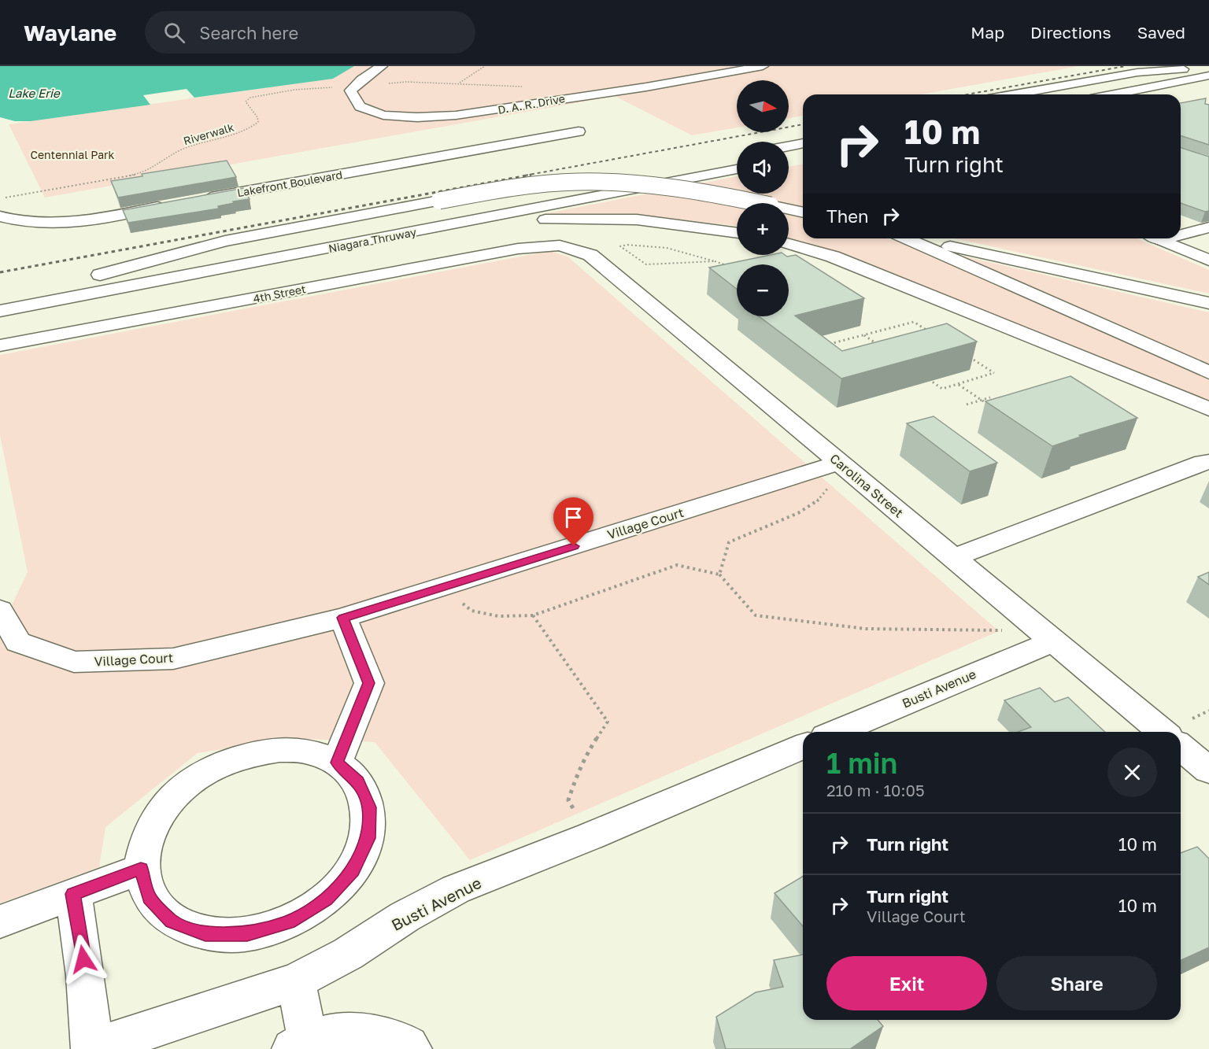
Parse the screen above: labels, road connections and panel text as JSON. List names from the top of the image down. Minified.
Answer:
{"streets":{"main road":["D. A. R. Drive","Lakefront Boulevard","Niagara Thruway","4th Street","Carolina Street","Village Court","Busti Avenue"],"path":["Riverwalk"]},"crossings":[["4th Street","Carolina Street"],["Carolina Street","Village Court"],["Carolina Street","Busti Avenue"]],"water":["Lake Erie"],"parks":["Centennial Park"],"north":"right","page":{"header":"Waylane","search":"Search here","nav":["Map","Directions","Saved"],"map_buttons":["+","−"],"turn":["10 m","Turn right"],"then":"Then","heading":["1 min","210 m · 10:05"],"list":[{"name":"Turn right","value":"10 m"},{"name":"Turn right","note":"Village Court","value":"10 m"}],"buttons":["Exit","Share"]}}
